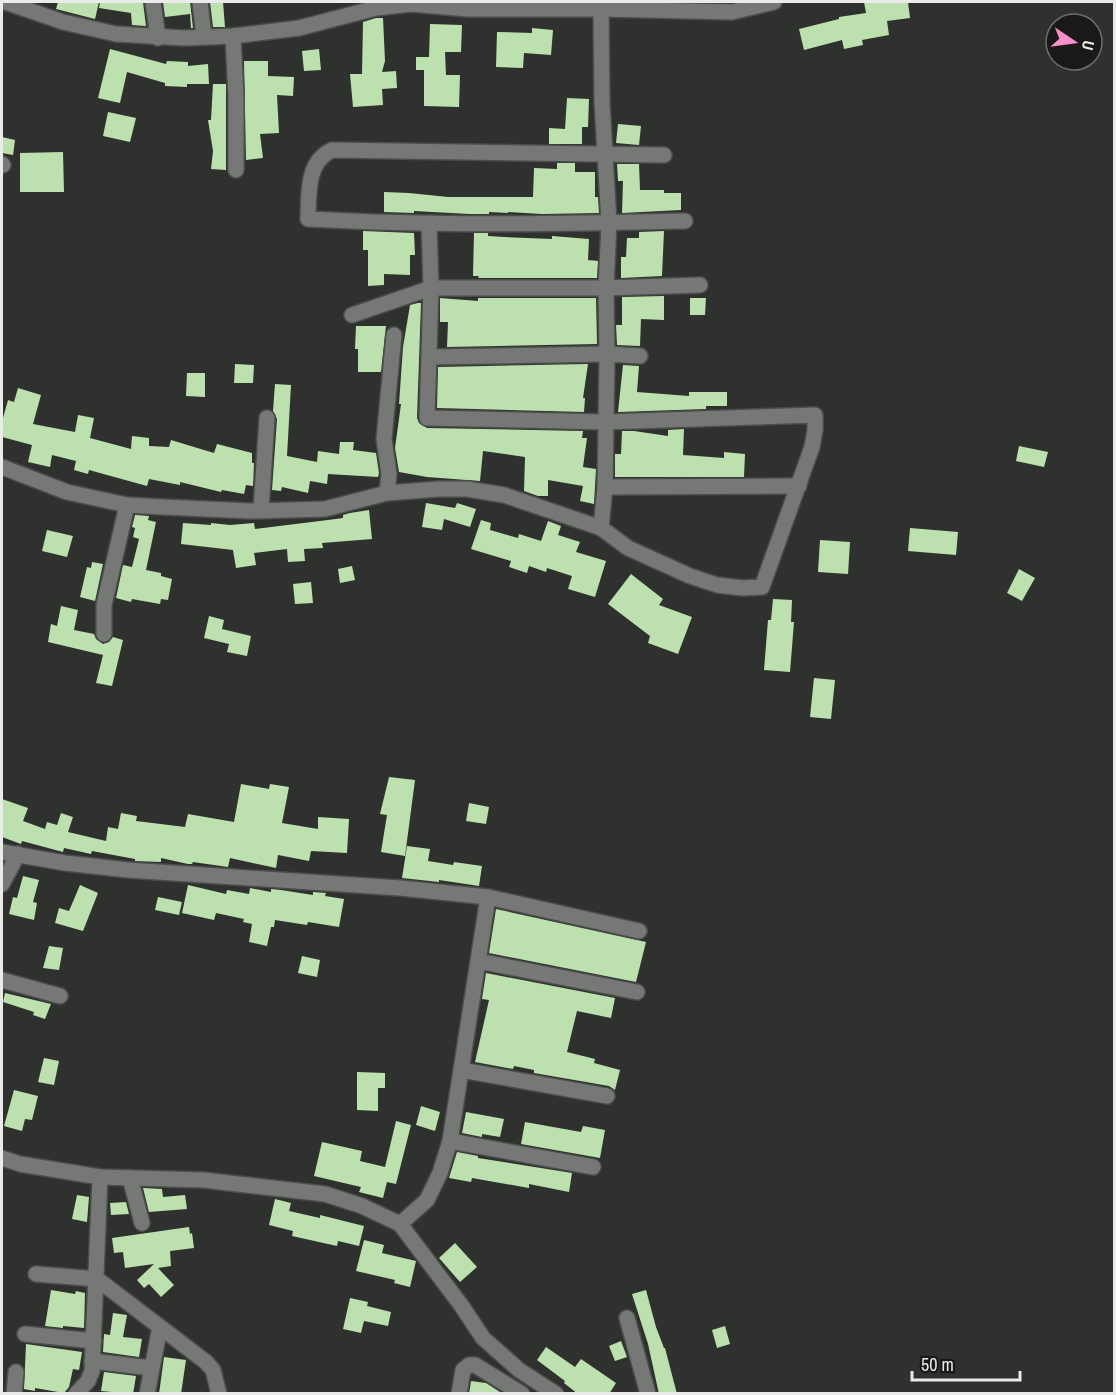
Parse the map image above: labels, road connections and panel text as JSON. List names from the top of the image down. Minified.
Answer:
{"scale_bar":"50 m","north":"right"}
